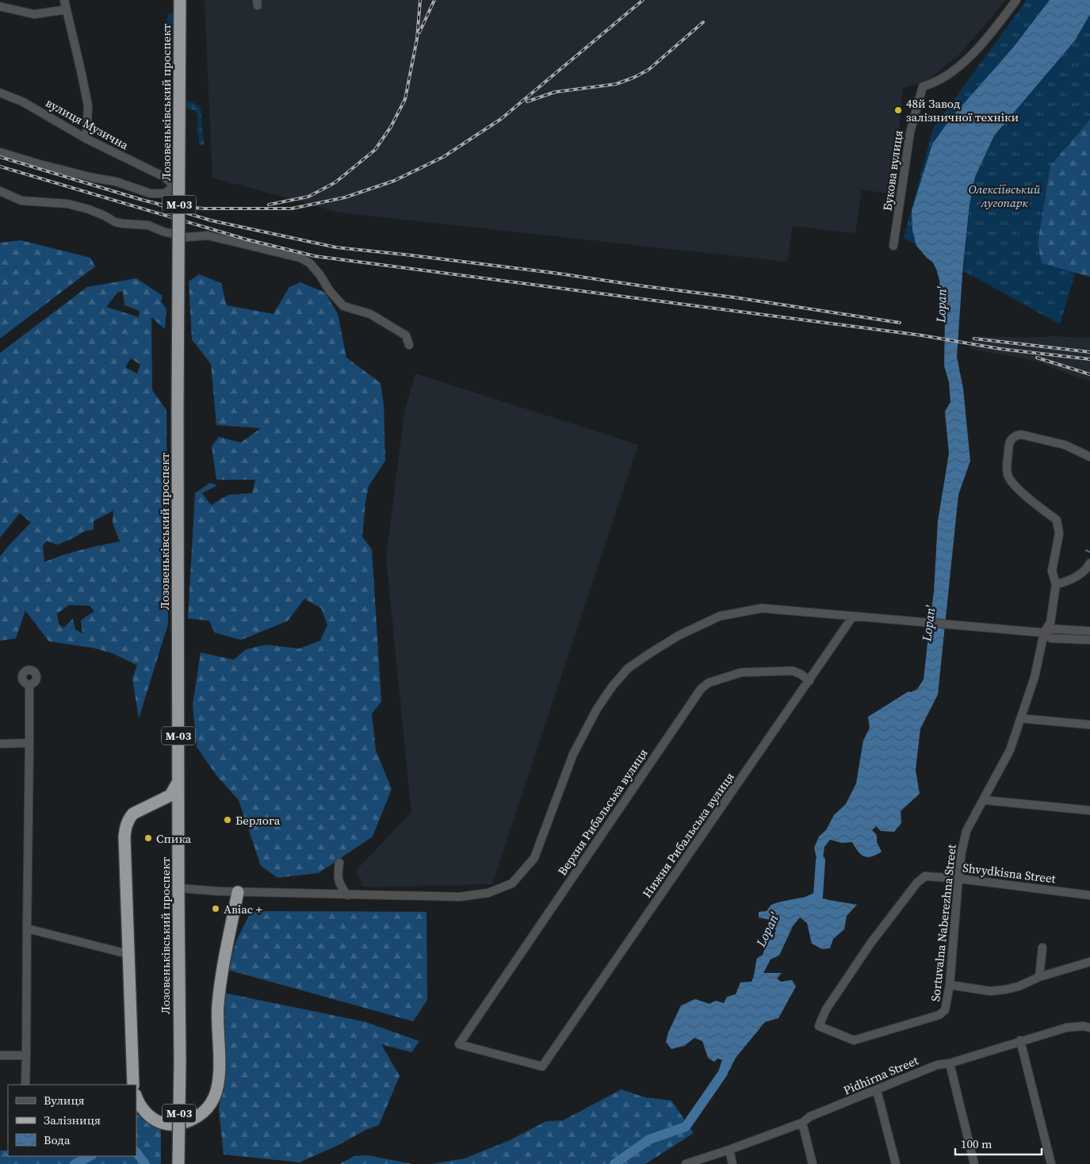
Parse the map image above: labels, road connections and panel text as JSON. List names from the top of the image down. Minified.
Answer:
{"streets":{"highway":["Лозовеньківський проспект","М-03"],"street":["вулиця Музична","Букова вулиця","Верхня Рибальська вулиця","Нижня Рибальська вулиця","Shvydkisna Street","Sortuvalna Naberezhna Street","Pidhirna Street"]},"crossings":[["Верхня Рибальська вулиця","Нижня Рибальська вулиця"],["Shvydkisna Street","Sortuvalna Naberezhna Street"]],"water":["Lopan'"],"parks":["Олексіївський лугопарк"],"places":["48й Завод залізничної техніки","Берлога","Спика","Авiас +"],"legend":["Вулиця","Залізниця","Вода"],"scale_bar":"100 m"}
